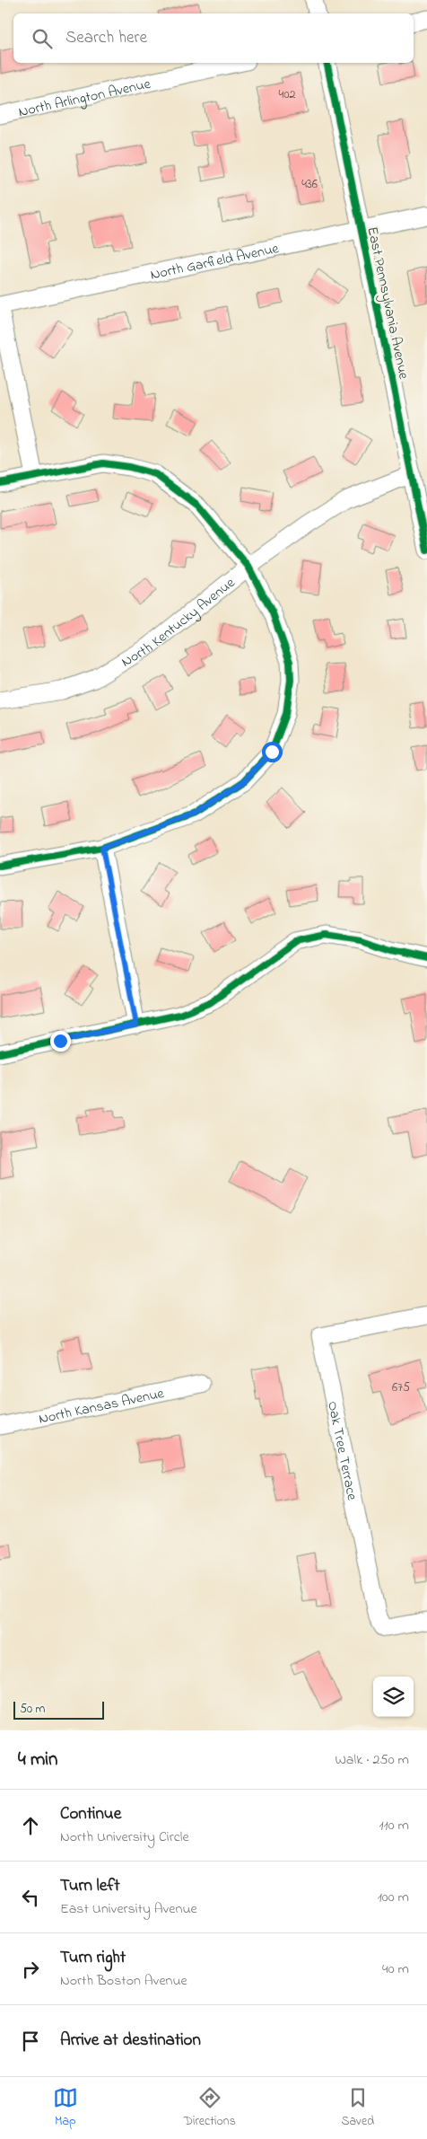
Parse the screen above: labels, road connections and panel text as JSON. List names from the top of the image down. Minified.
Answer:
{"streets":{"street":["North Arlington Avenue","North Garfield Avenue","East Pennsylvania Avenue","North Kentucky Avenue","North Kansas Avenue","Oak Tree Terrace"]},"crossings":[["North Garfield Avenue","East Pennsylvania Avenue"],["East Pennsylvania Avenue","North Kentucky Avenue"]],"house_numbers":["402","436","675"],"scale_bar":"50 m","page":{"search":"Search here","scale":"50 m","heading":["4 min","Walk · 250 m"],"list":[["Continue","North University Circle","110 m"],["Turn left","East University Avenue","100 m"],["Turn right","North Boston Avenue","40 m"],"Arrive at destination"],"nav":["Map","Directions","Saved"]}}
